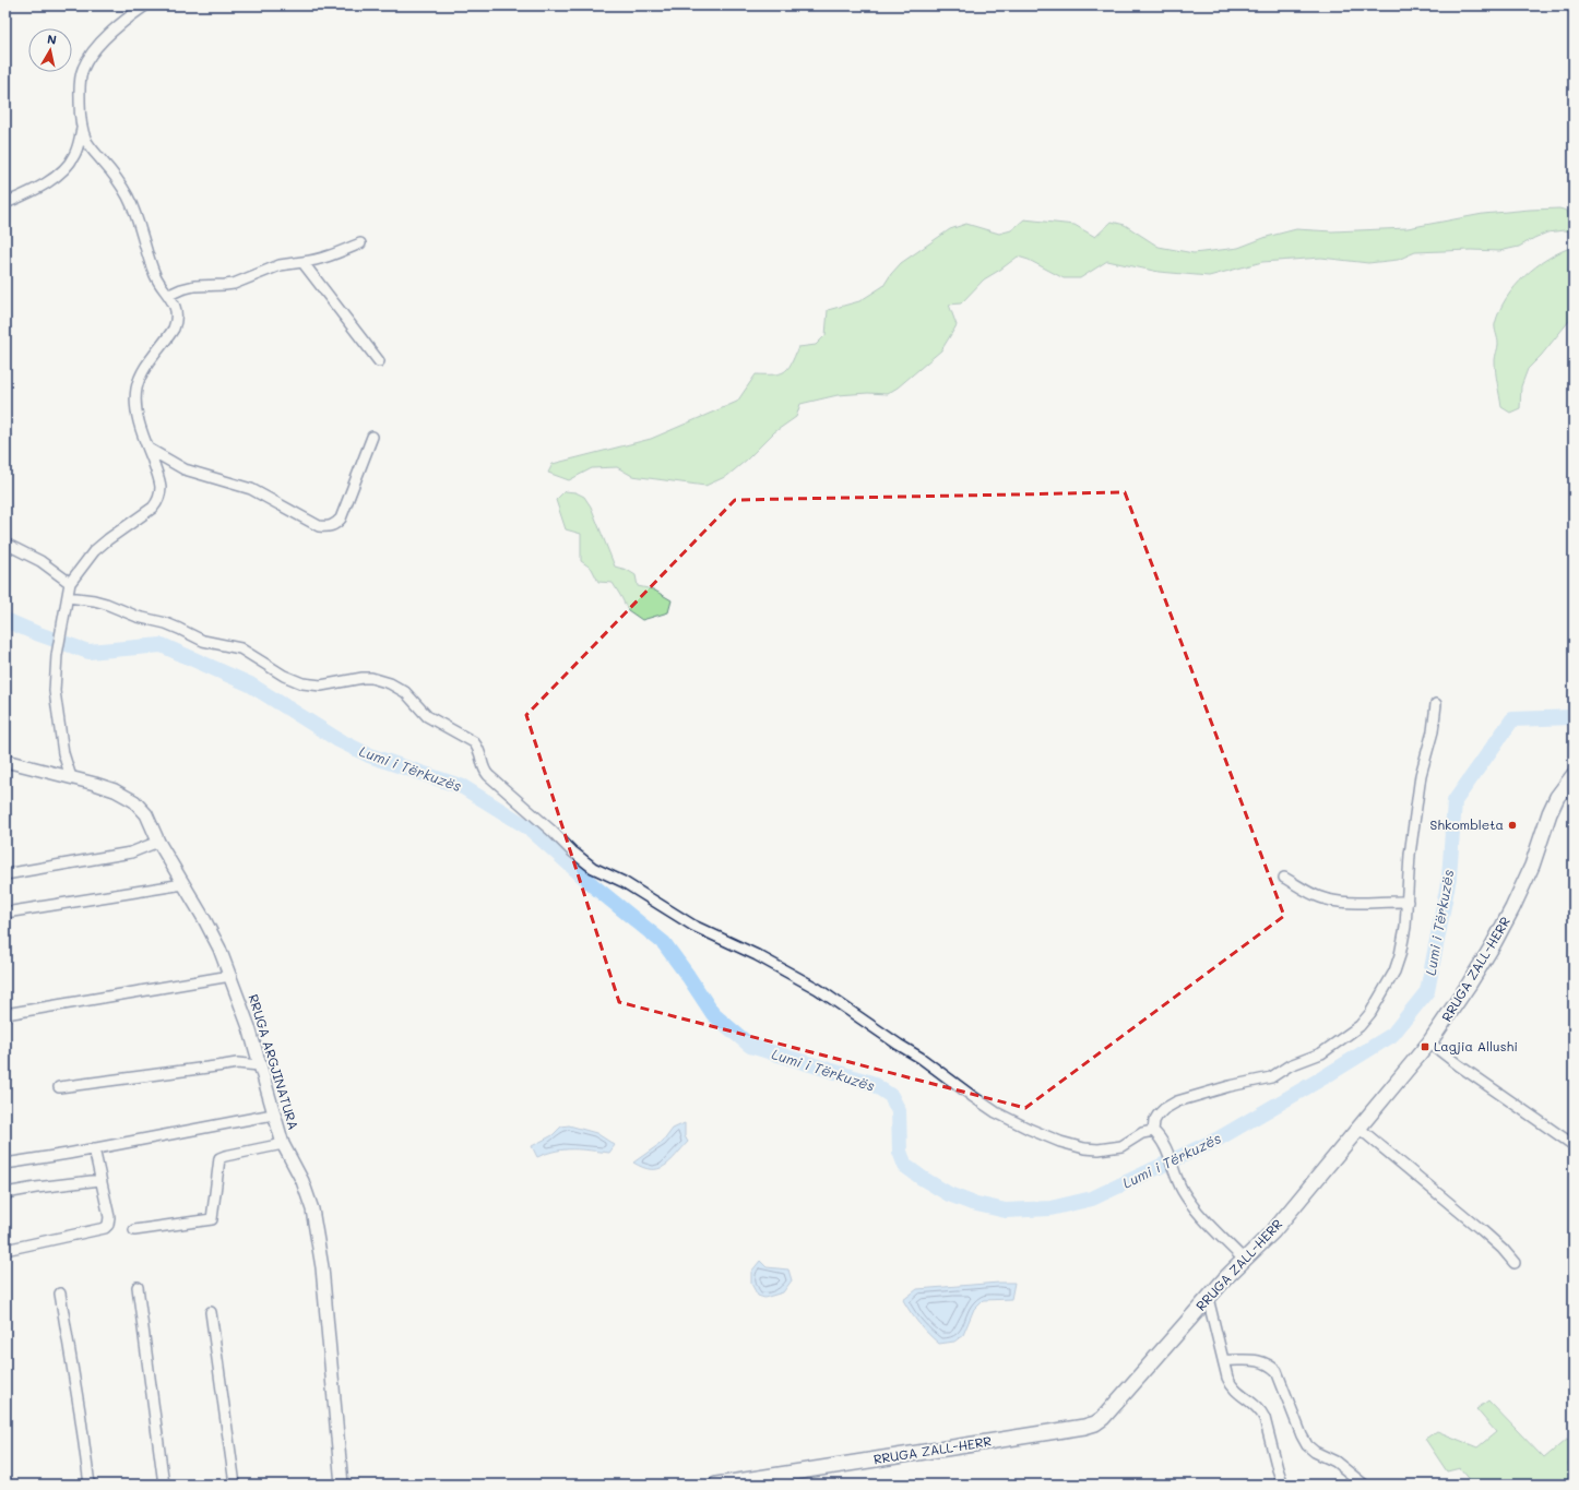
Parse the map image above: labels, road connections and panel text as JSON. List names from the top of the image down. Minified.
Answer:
{"streets":{"main road":["RRUGA ZALL-HERR"],"street":["RRUGA ARGJINATURA"]},"water":["Lumi i Tërkuzës"],"places":{"other":["Shkombleta"],"transit":["Lagjia Allushi"]},"north":"top"}
